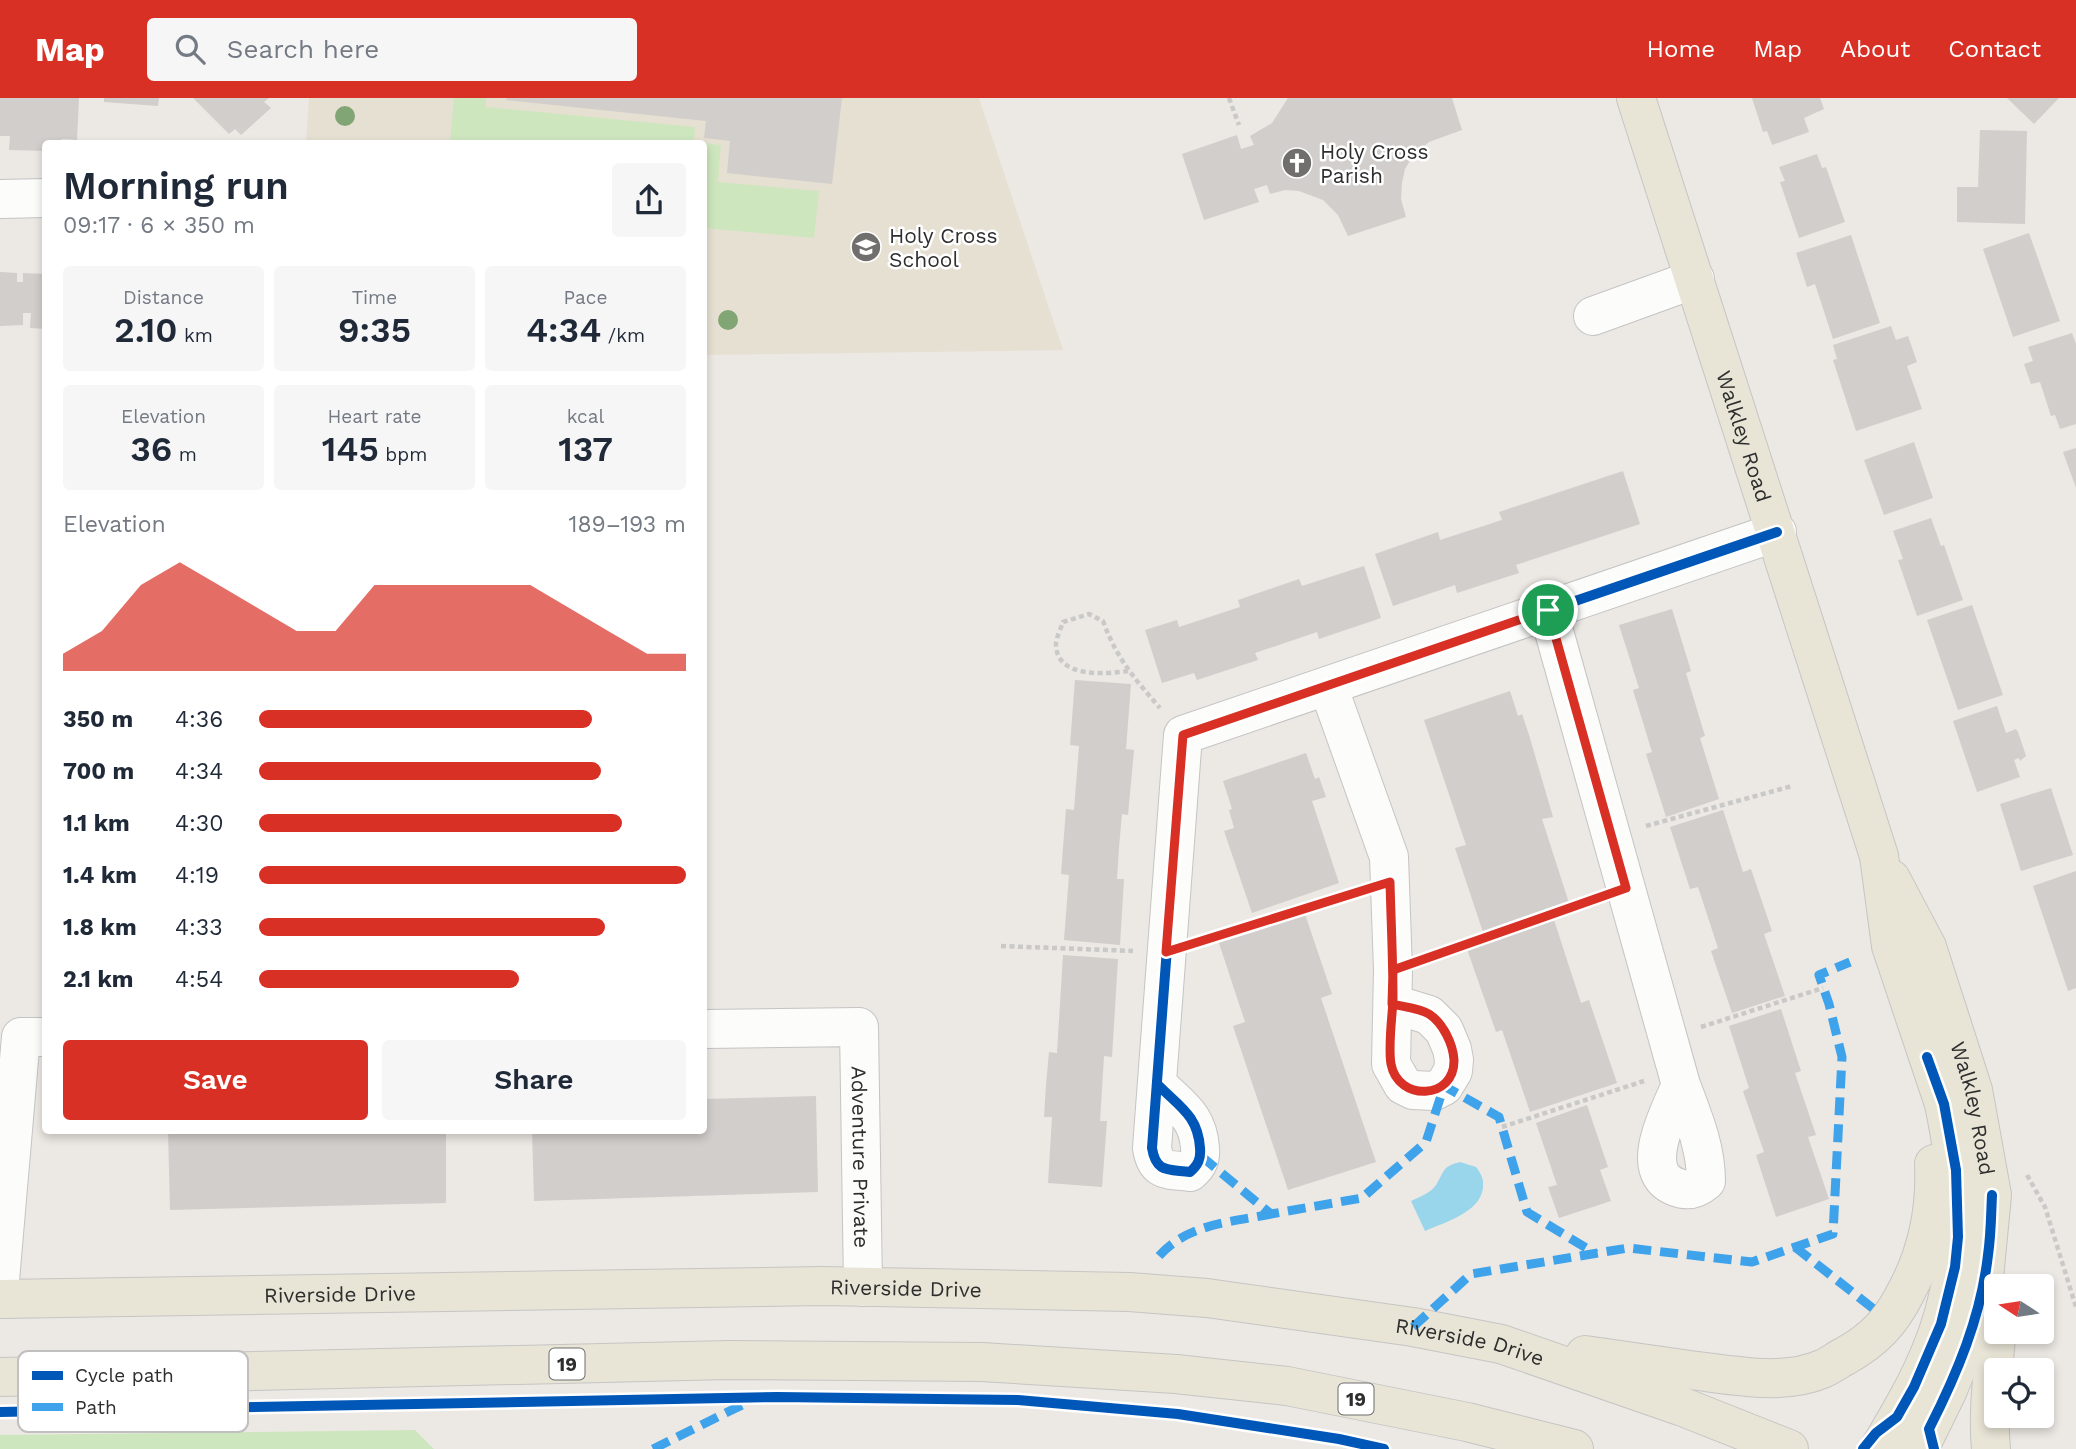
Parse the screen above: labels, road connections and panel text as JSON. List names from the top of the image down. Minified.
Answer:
{"streets":{"main road":["Walkley Road","Riverside Drive","19"],"street":["Adventure Private"]},"crossings":[["Adventure Private","Riverside Drive"]],"places":{"church":["Holy Cross Parish"],"school or university":["Holy Cross School"]},"legend":["Cycle path","Path"],"north":"left","page":{"header":"Map","search":"Search here","nav":["Home","Map","About","Contact"],"heading":["Morning run","09:17 · 6 × 350 m"],"stats":[["Distance","2.10 km"],["Time","9:35"],["Pace","4:34 /km"],["Elevation","36 m"],["Heart rate","145 bpm"],["kcal","137"]],"chart":["Elevation","189–193 m"],"list":[{"name":"350 m","note":"4:36"},{"name":"700 m","note":"4:34"},{"name":"1.1 km","note":"4:30"},{"name":"1.4 km","note":"4:19"},{"name":"1.8 km","note":"4:33"},{"name":"2.1 km","note":"4:54"}],"buttons":["Save","Share"]}}
